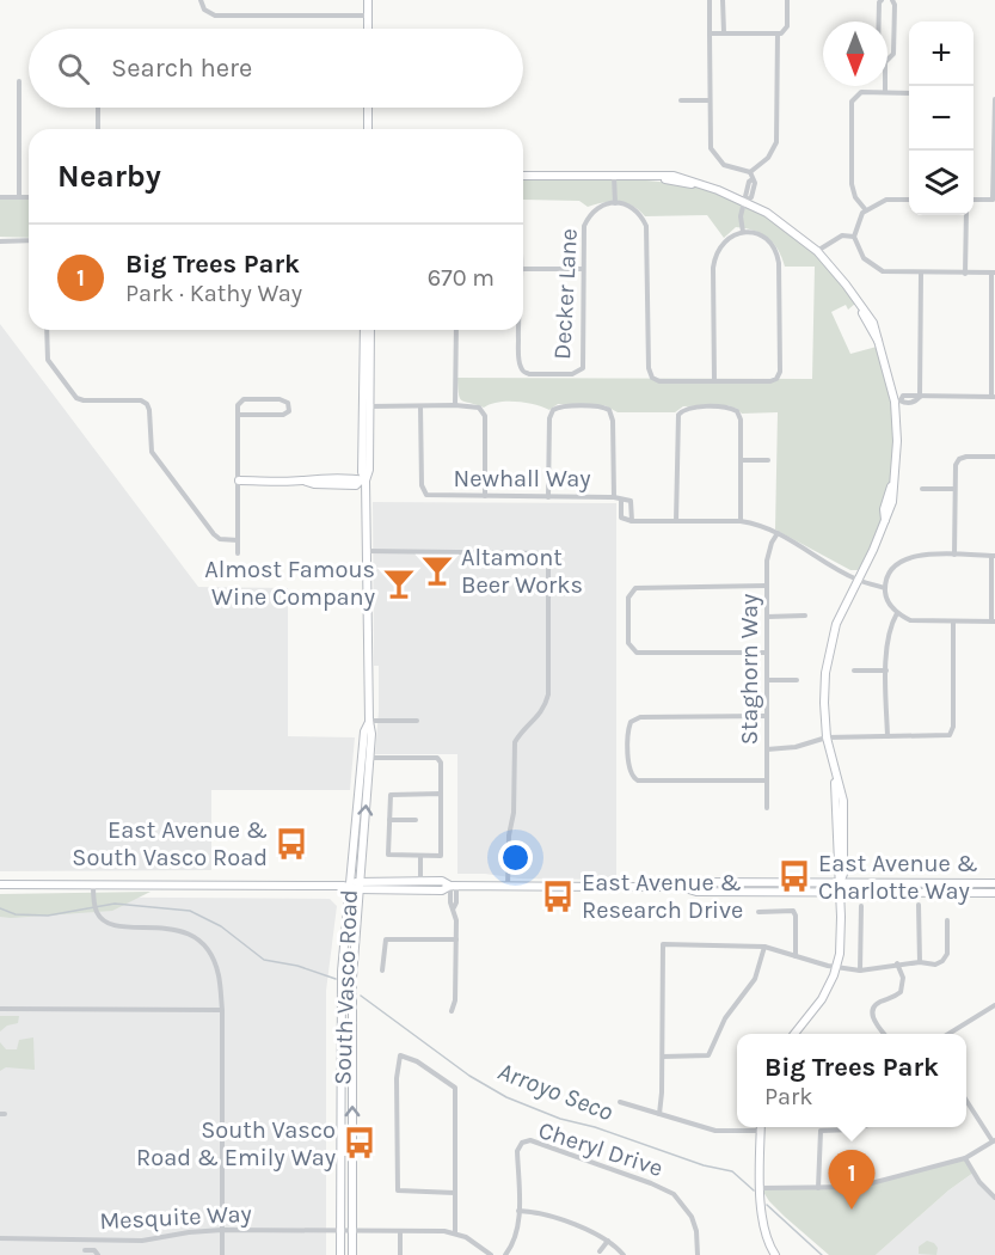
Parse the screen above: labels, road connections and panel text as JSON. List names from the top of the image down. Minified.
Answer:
{"streets":{"main road":["South Vasco Road"],"street":["Decker Lane","Newhall Way","Staghorn Way","Cheryl Drive","Mesquite Way"]},"crossings":[["South Vasco Road","Mesquite Way"]],"water":["Arroyo Seco"],"places":{"bar":["Altamont Beer Works","Almost Famous Wine Company"],"bus stop":["East Avenue & South Vasco Road","East Avenue & Charlotte Way","East Avenue & Research Drive","South Vasco Road & Emily Way"]},"north":"bottom","page":{"map_buttons":["+","−"],"search":"Search here","heading":"Nearby","list":[{"mark":"1","name":"Big Trees Park","note":"Park · Kathy Way","value":"670 m"}],"popup":["Big Trees Park","Park"],"pins":"1"}}
